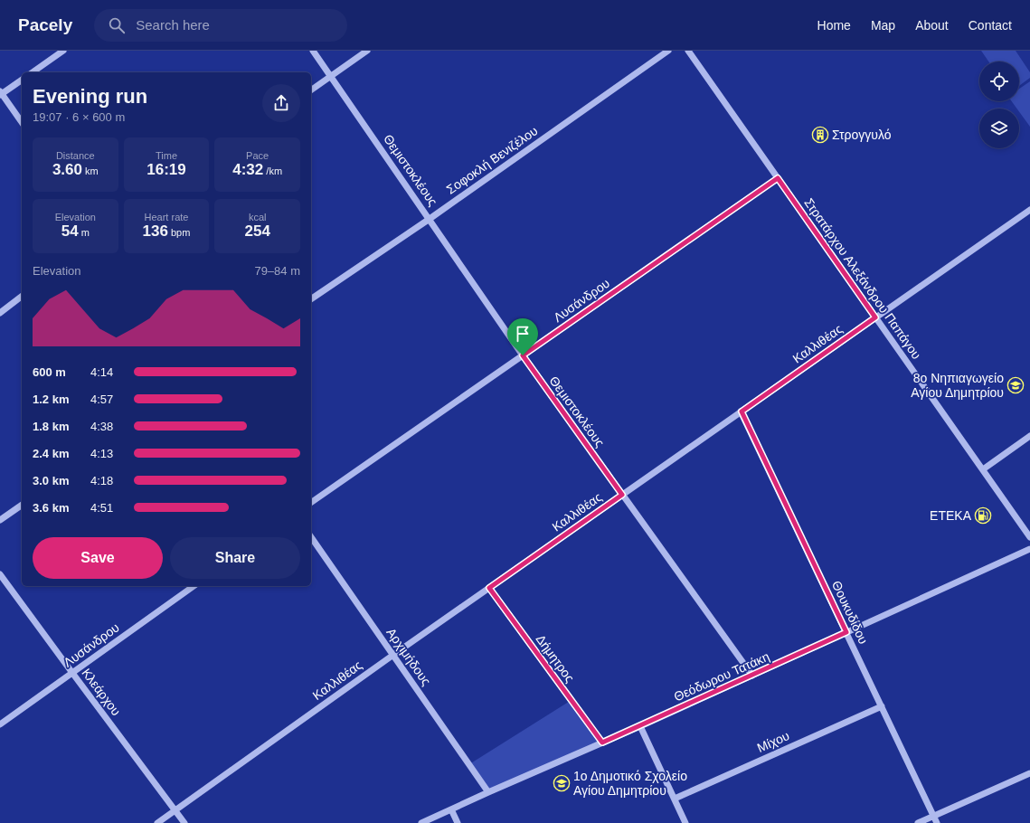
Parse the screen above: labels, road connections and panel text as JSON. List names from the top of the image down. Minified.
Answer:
{"streets":{"street":["Σοφοκλή Βενιζέλου","Θεμιστοκλέους","Στρατάρχου Αλεξάνδρου Παπάγου","Λυσάνδρου","Καλλιθέας","Θουκυδίδου","Αρχιμήδους","Δήμητρος","Θεόδωρου Τατάκη","Κλεάρχου","Μίχου"]},"crossings":[["Σοφοκλή Βενιζέλου","Θεμιστοκλέους"],["Θεμιστοκλέους","Λυσάνδρου"],["Θεμιστοκλέους","Καλλιθέας"],["Θεμιστοκλέους","Θεόδωρου Τατάκη"],["Στρατάρχου Αλεξάνδρου Παπάγου","Λυσάνδρου"],["Στρατάρχου Αλεξάνδρου Παπάγου","Καλλιθέας"],["Λυσάνδρου","Κλεάρχου"],["Καλλιθέας","Θουκυδίδου"],["Καλλιθέας","Αρχιμήδους"],["Καλλιθέας","Δήμητρος"],["Καλλιθέας","Κλεάρχου"],["Θουκυδίδου","Θεόδωρου Τατάκη"],["Θουκυδίδου","Μίχου"],["Αρχιμήδους","Θεόδωρου Τατάκη"],["Δήμητρος","Θεόδωρου Τατάκη"]],"places":{"building":["Στρογγυλό"],"school or university":["8ο Νηπιαγωγείο Αγίου Δημητρίου","1ο Δημοτικό Σχολείο Αγίου Δημητρίου"],"fuel station":["ΕΤΕΚΑ"]},"page":{"header":"Pacely","search":"Search here","nav":["Home","Map","About","Contact"],"heading":["Evening run","19:07 · 6 × 600 m"],"stats":[["Distance","3.60 km"],["Time","16:19"],["Pace","4:32 /km"],["Elevation","54 m"],["Heart rate","136 bpm"],["kcal","254"]],"chart":["Elevation","79–84 m"],"list":[{"name":"600 m","note":"4:14"},{"name":"1.2 km","note":"4:57"},{"name":"1.8 km","note":"4:38"},{"name":"2.4 km","note":"4:13"},{"name":"3.0 km","note":"4:18"},{"name":"3.6 km","note":"4:51"}],"buttons":["Save","Share"]}}
